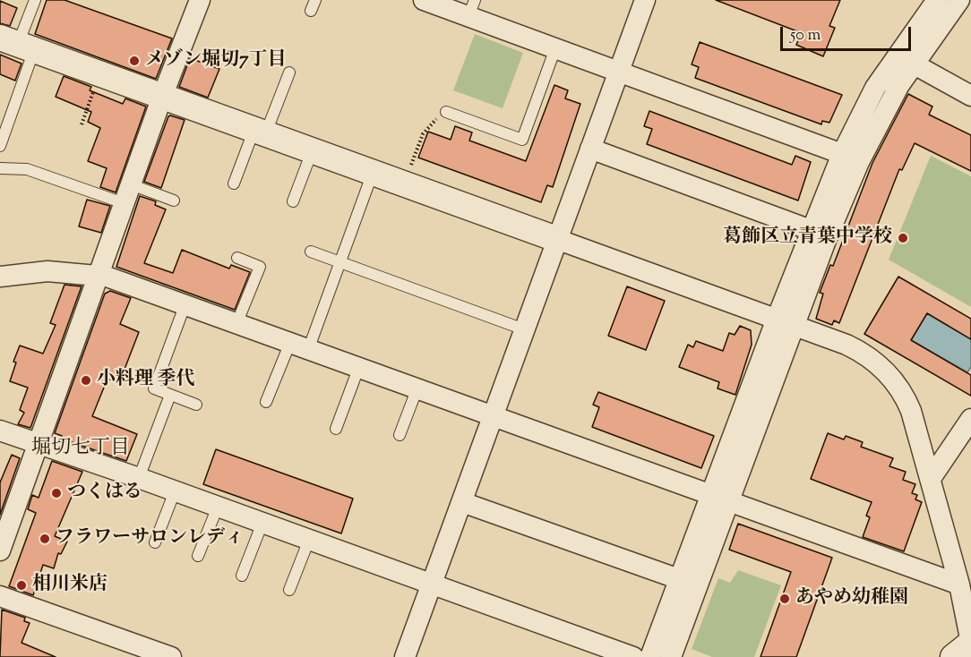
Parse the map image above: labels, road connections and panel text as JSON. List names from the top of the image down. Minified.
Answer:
{"districts":["堀切七丁目"],"places":["メゾン堀切7丁目","葛飾区立青葉中学校","小料理 季代","つくはる","フラワーサロンレディ","相川米店","あやめ幼稚園"],"scale_bar":"50 m"}
